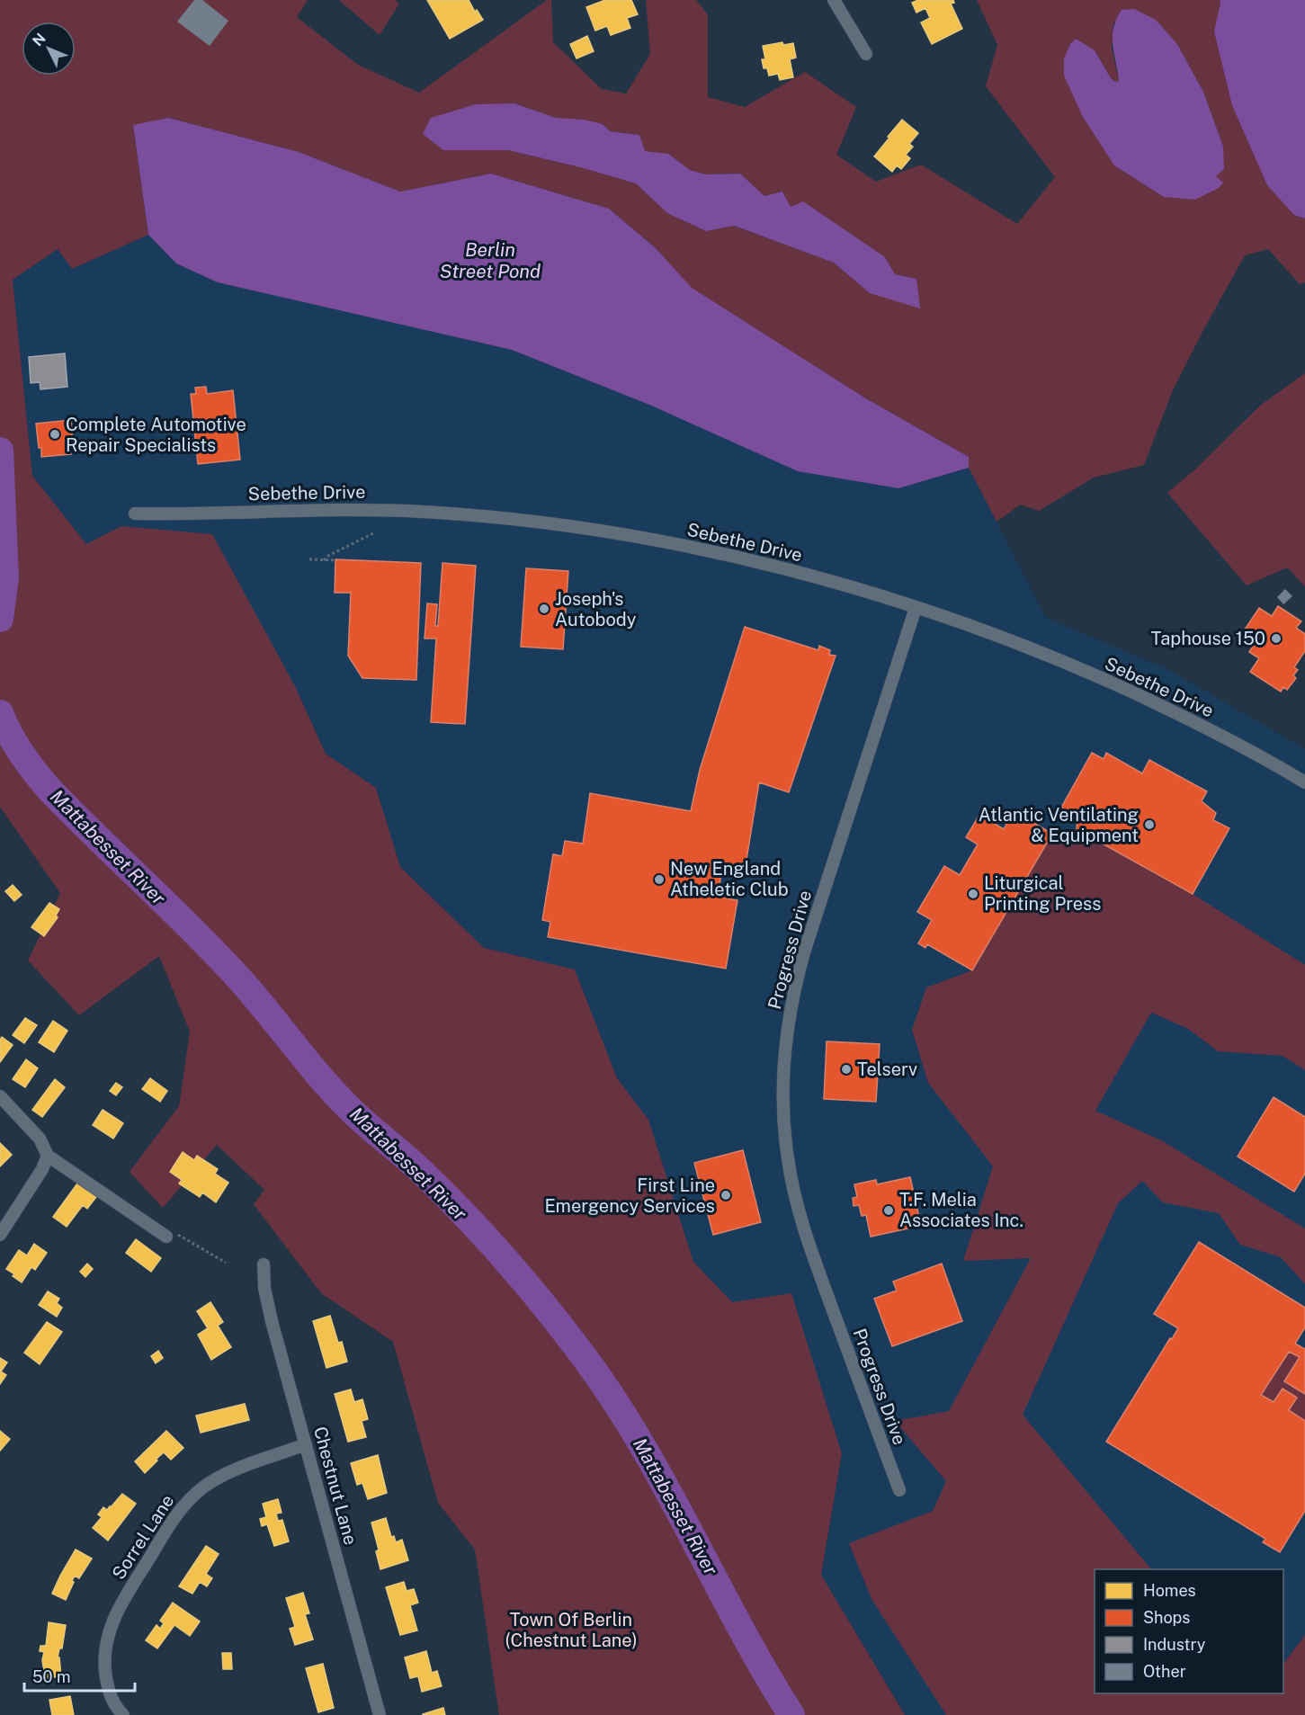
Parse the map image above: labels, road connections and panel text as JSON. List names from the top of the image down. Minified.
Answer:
{"streets":{"street":["Sebethe Drive","Progress Drive","Chestnut Lane","Sorrel Lane"]},"crossings":[["Sebethe Drive","Progress Drive"],["Chestnut Lane","Sorrel Lane"]],"water":["Berlin Street Pond","Mattabesset River"],"parks":["Town Of Berlin (Chestnut Lane)"],"places":["Complete Automotive Repair Specialists","Joseph's Autobody","Taphouse 150","Atlantic Ventilating & Equipment","New England Atheletic Club","Liturgical Printing Press","Telserv","First Line Emergency Services","T.F. Melia Associates Inc."],"legend":["Homes","Shops","Industry","Other"],"scale_bar":"50 m","north":"top left"}
